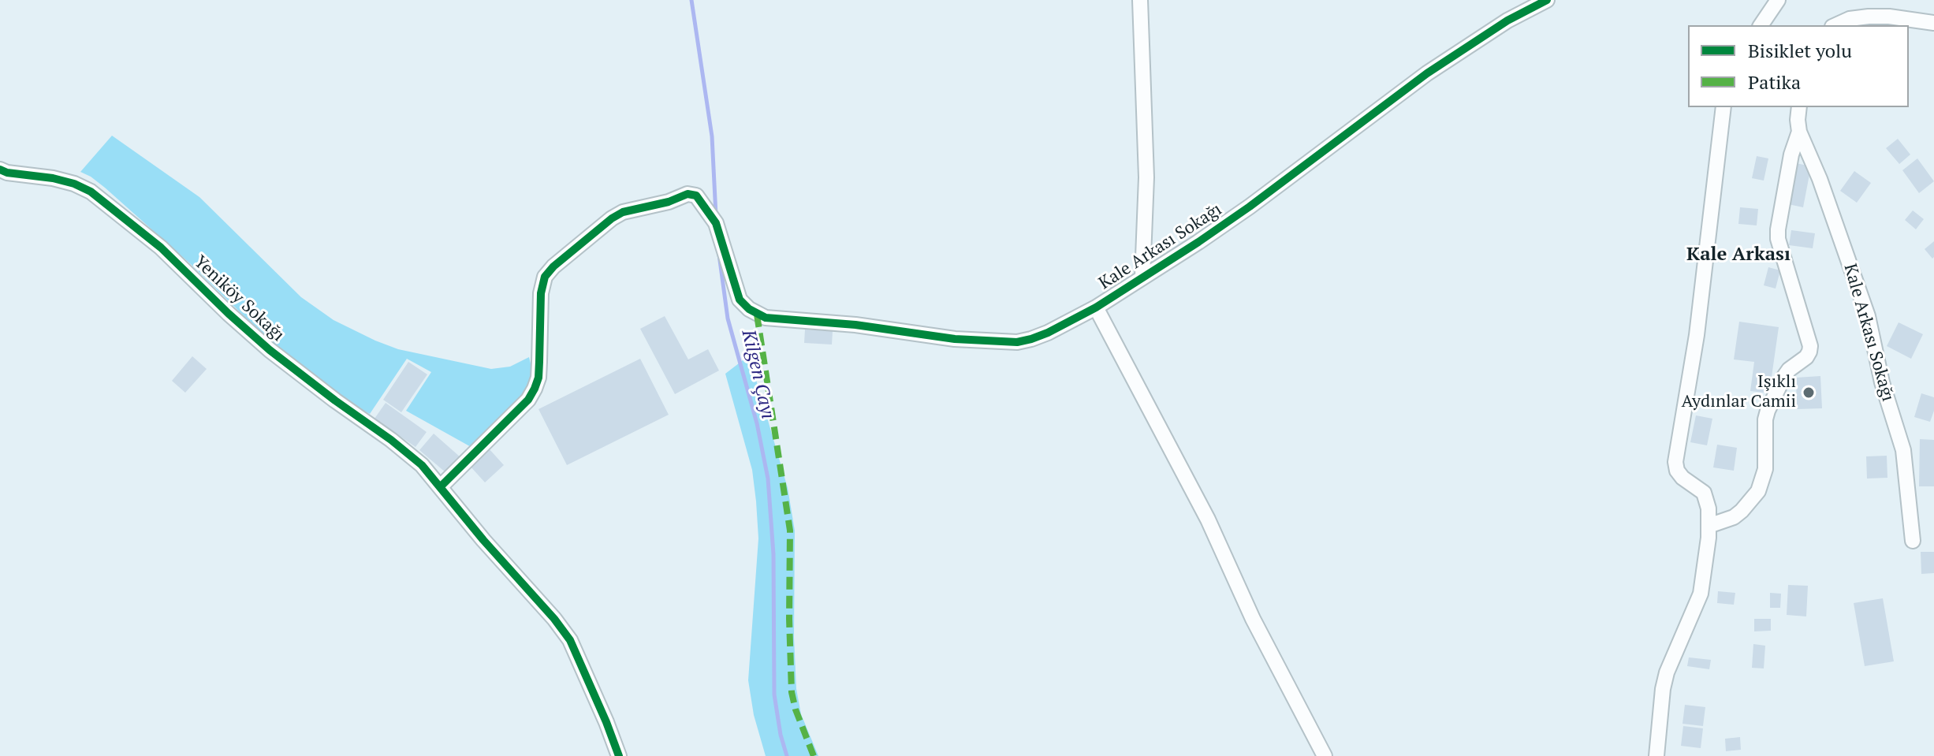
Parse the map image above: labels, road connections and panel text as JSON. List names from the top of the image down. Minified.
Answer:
{"streets":{"street":["Kale Arkası Sokağı","Yeniköy Sokağı"]},"crossings":[["Kale Arkası Sokağı","Yeniköy Sokağı"]],"districts":["Kale Arkası"],"water":["Kilgen Çayı"],"places":["Işıklı Aydınlar Camii"],"legend":["Bisiklet yolu","Patika"]}
